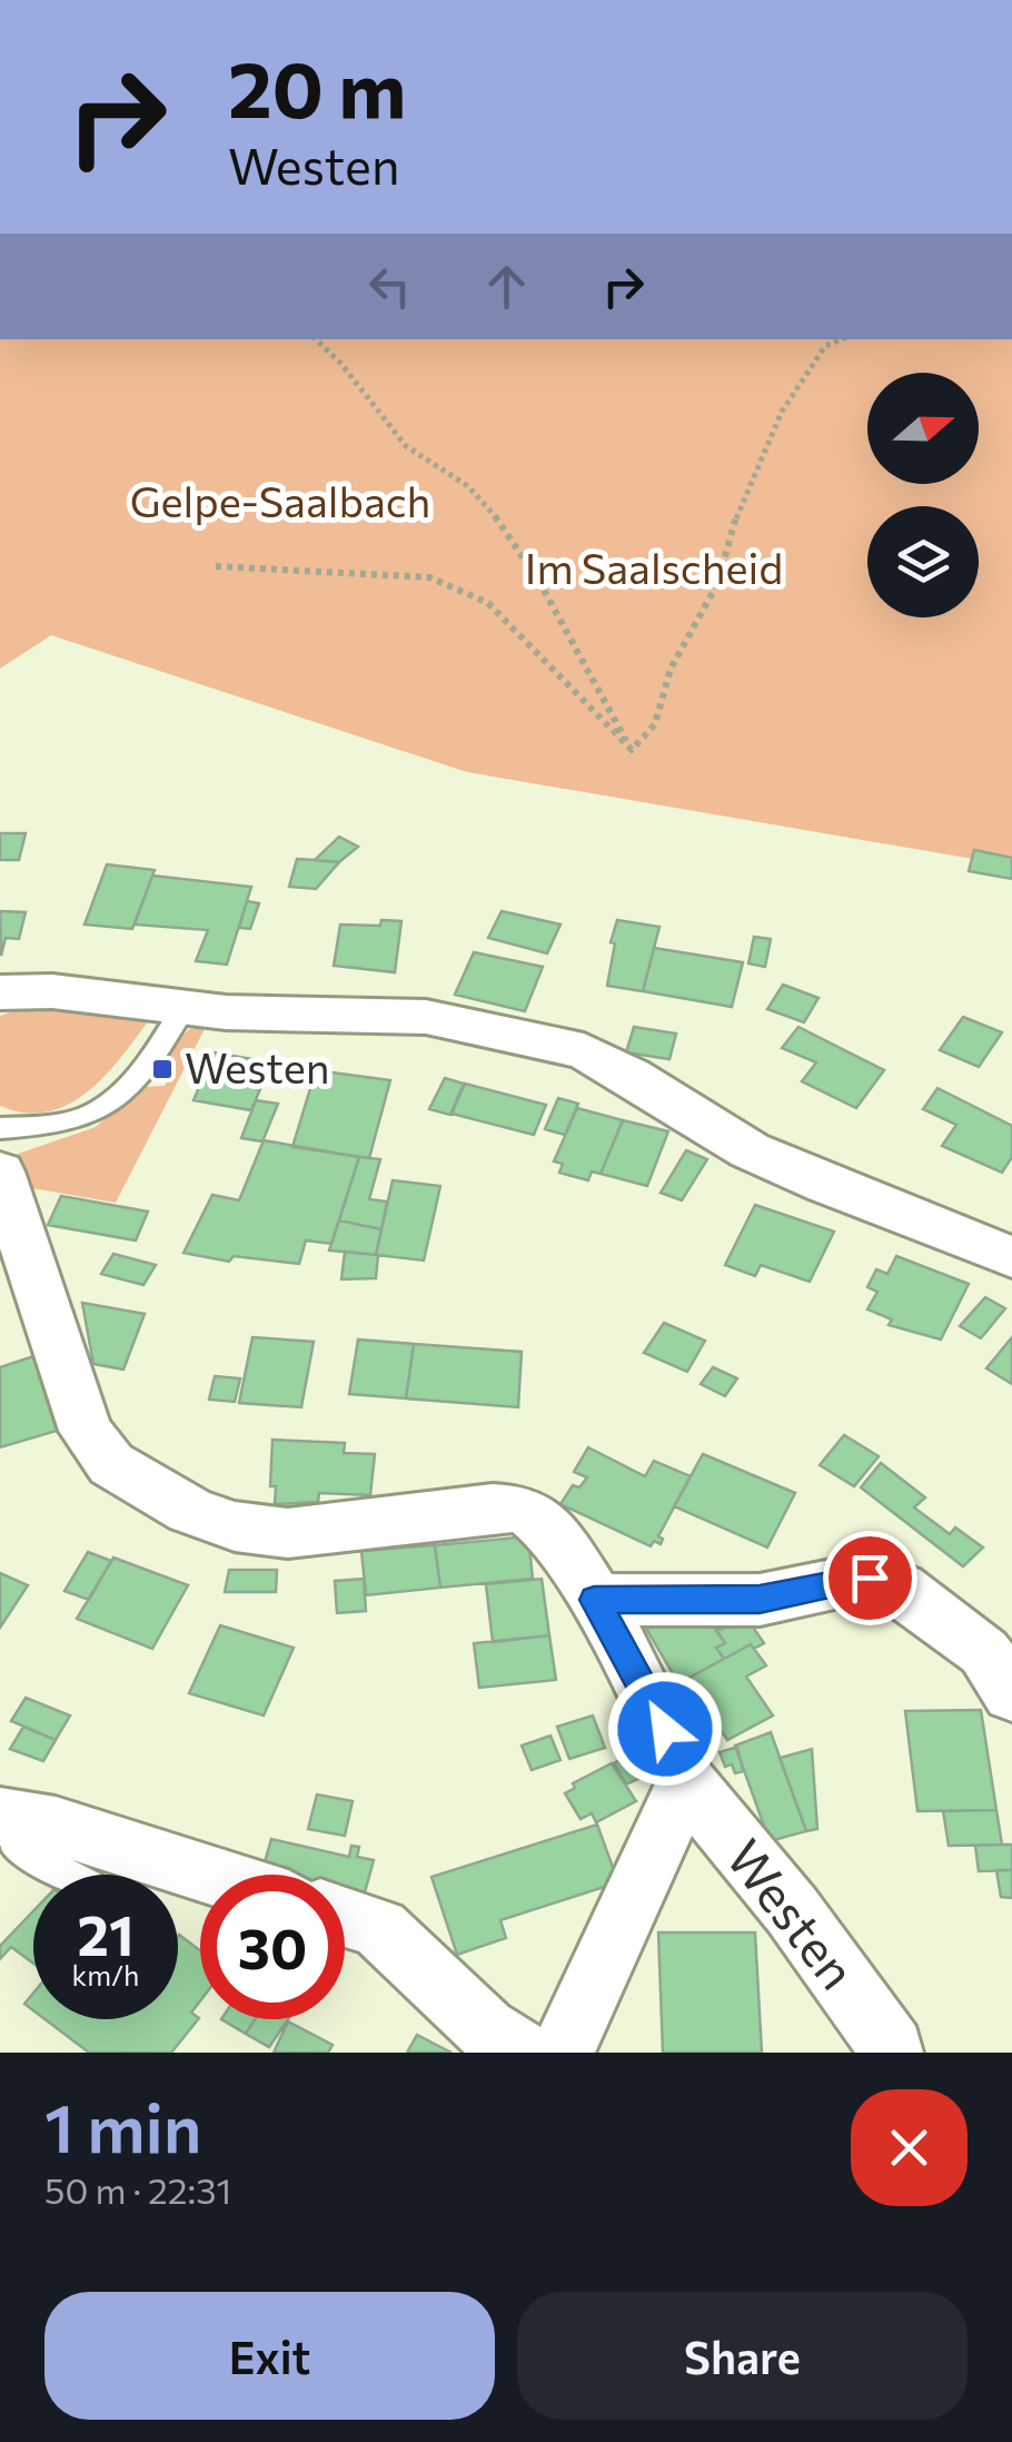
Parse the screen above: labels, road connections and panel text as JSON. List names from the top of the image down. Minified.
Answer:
{"streets":{"street":["Westen"]},"parks":["Gelpe-Saalbach","Im Saalscheid"],"places":{"transit":["Westen"]},"north":"right","page":{"turn":["20 m","Westen"],"speed":"21 km/h","limit":"30","heading":["1 min","50 m · 22:31"],"buttons":["Exit","Share"]}}
